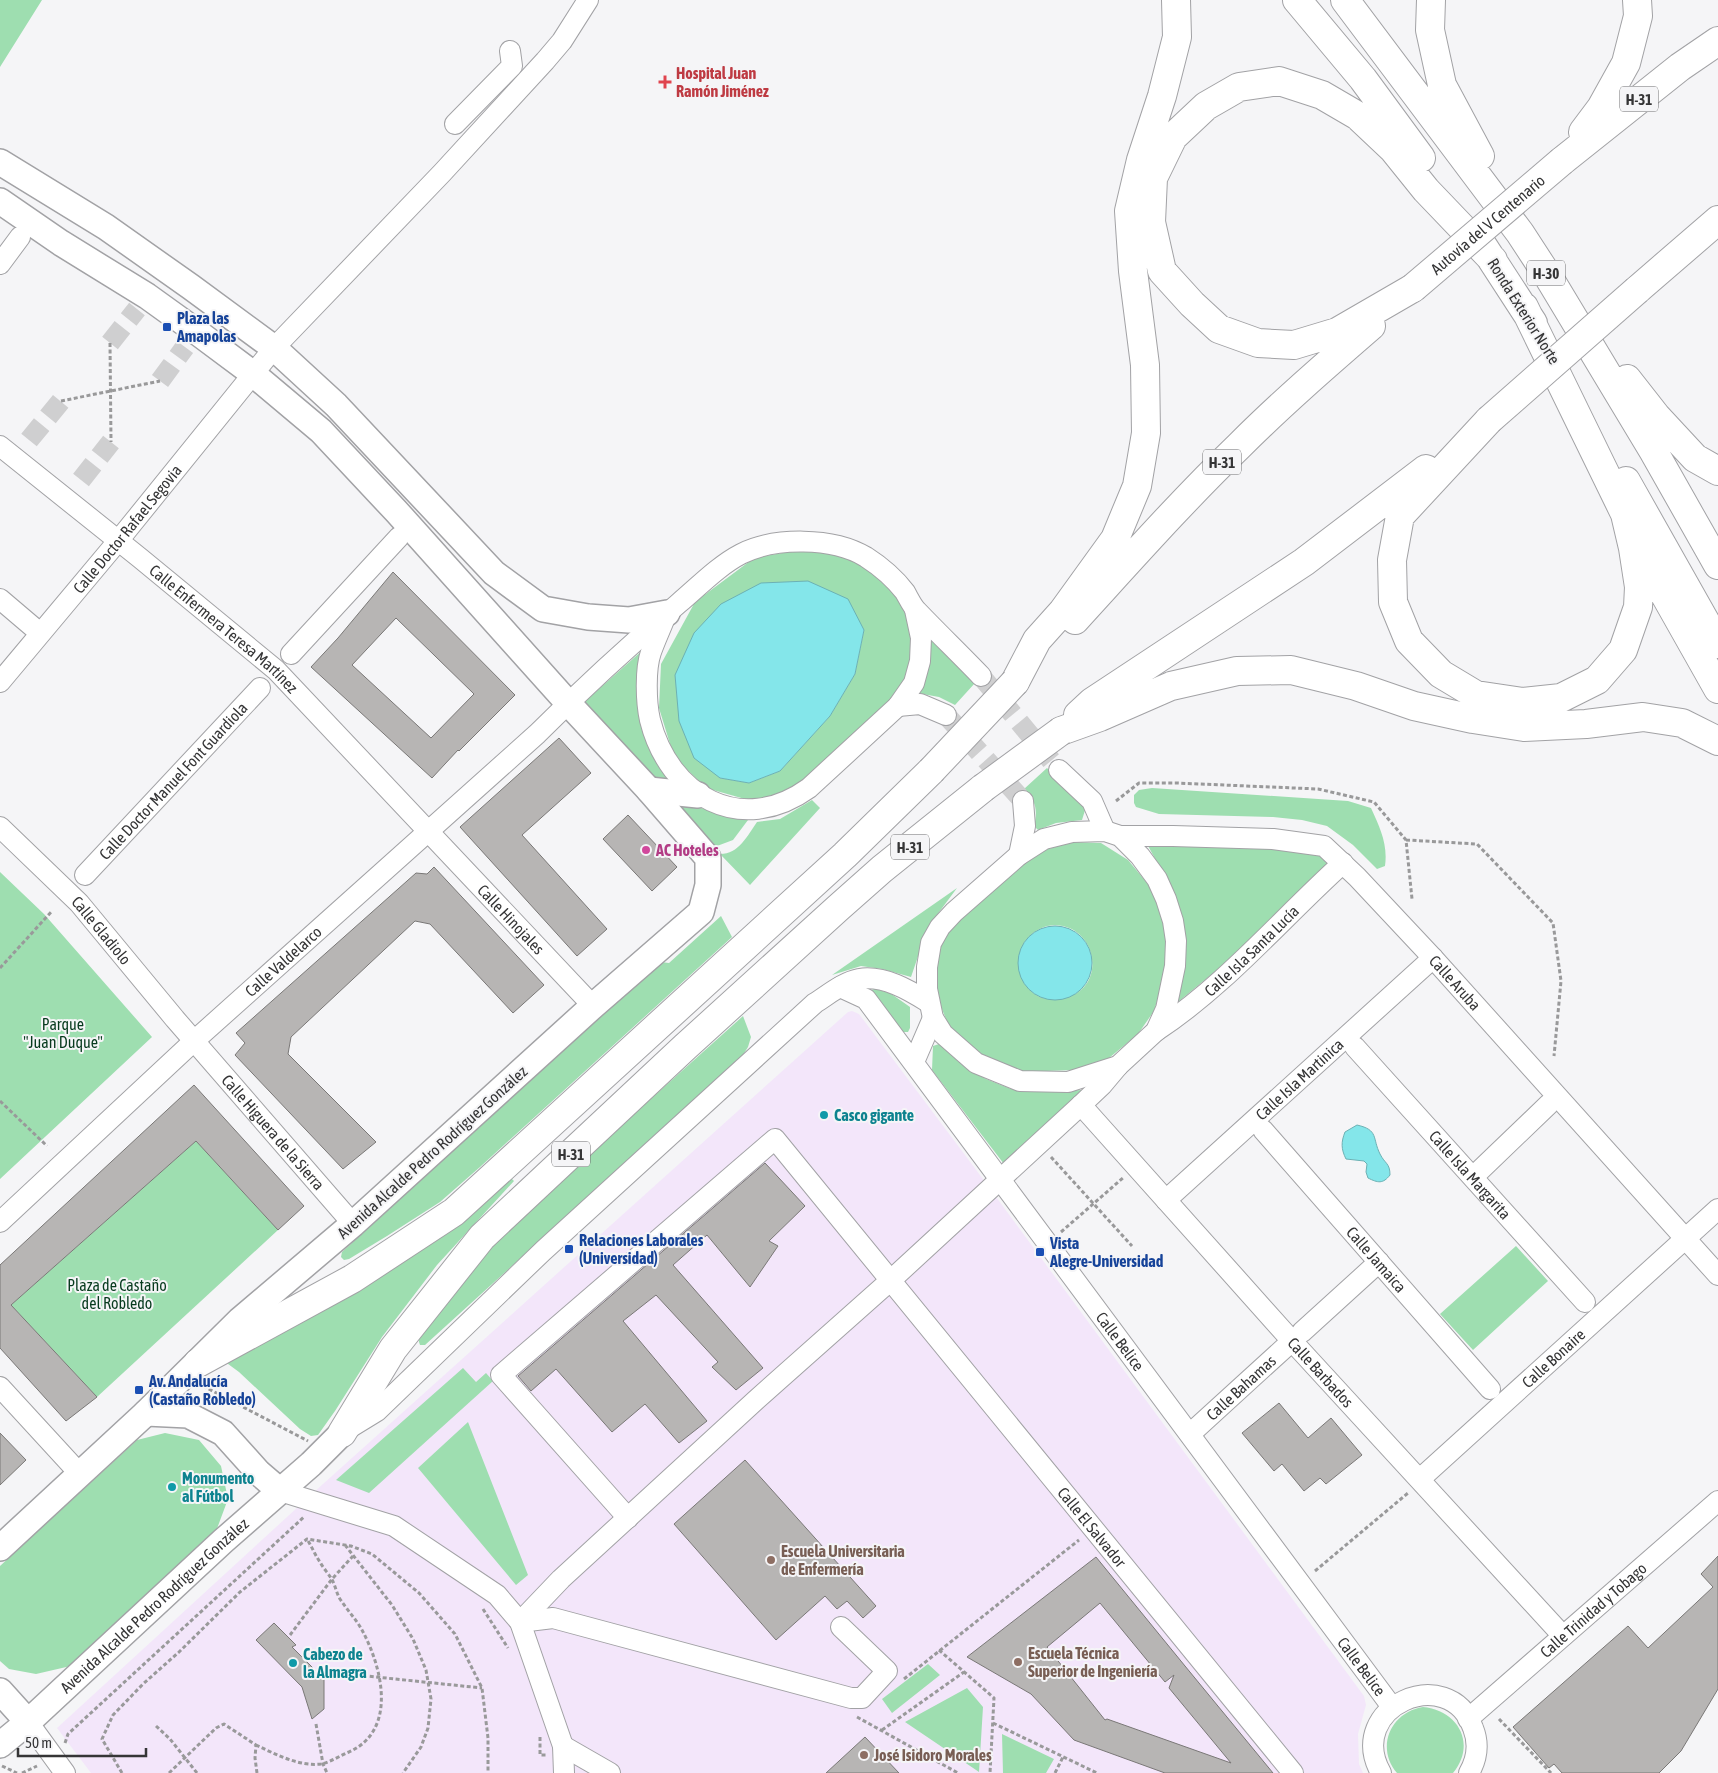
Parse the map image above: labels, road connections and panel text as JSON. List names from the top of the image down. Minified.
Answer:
{"streets":{"highway":["H-31","Autovía del V Centenario","H-30","Ronda Exterior Norte"],"main road":["Avenida Alcalde Pedro Rodríguez González"],"street":["Calle Doctor Rafael Segovia","Calle Enfermera Teresa Martínez","Calle Doctor Manuel Font Guardiola","Calle Hinojales","Calle Gladiolo","Calle Isla Santa Lucía","Calle Valdelarco","Calle Aruba","Calle Isla Martinica","Calle Higuera de la Sierra","Calle Isla Margarita","Calle Jamaica","Calle Belice","Calle Bonaire","Calle Barbados","Calle Bahamas","Calle El Salvador","Calle Trinidad y Tobago"]},"crossings":[["H-31","Autovía del V Centenario"],["H-31","Avenida Alcalde Pedro Rodríguez González"],["Calle Doctor Rafael Segovia","Calle Enfermera Teresa Martínez"],["Calle Doctor Rafael Segovia","Avenida Alcalde Pedro Rodríguez González"],["Calle Enfermera Teresa Martínez","Calle Hinojales"],["Calle Enfermera Teresa Martínez","Calle Valdelarco"],["Calle Hinojales","Calle Valdelarco"],["Calle Hinojales","Avenida Alcalde Pedro Rodríguez González"],["Calle Gladiolo","Calle Valdelarco"],["Calle Gladiolo","Calle Higuera de la Sierra"],["Calle Isla Santa Lucía","Calle Aruba"],["Calle Valdelarco","Calle Higuera de la Sierra"],["Calle Valdelarco","Avenida Alcalde Pedro Rodríguez González"],["Calle Aruba","Calle Isla Martinica"],["Calle Aruba","Avenida Alcalde Pedro Rodríguez González"],["Calle Aruba","Calle Bonaire"],["Calle Isla Martinica","Calle Barbados"],["Calle Higuera de la Sierra","Avenida Alcalde Pedro Rodríguez González"],["Avenida Alcalde Pedro Rodríguez González","Calle Belice"],["Calle Jamaica","Calle Bahamas"],["Calle Belice","Calle Bahamas"],["Calle Bonaire","Calle Barbados"],["Calle Barbados","Calle Bahamas"],["Calle Barbados","Calle Trinidad y Tobago"]],"parks":["Parque \"Juan Duque\"","Plaza de Castaño del Robledo"],"places":{"health":["Hospital Juan Ramón Jiménez"],"transit":["Plaza las Amapolas","Relaciones Laborales (Universidad)","Vista Alegre-Universidad","Av. Andalucía (Castaño Robledo)"],"other":["AC Hoteles","Casco gigante","Monumento al Fútbol","Escuela Universitaria de Enfermería","Escuela Técnica Superior de Ingeniería","Cabezo de la Almagra","José Isidoro Morales"]},"scale_bar":"50 m"}
